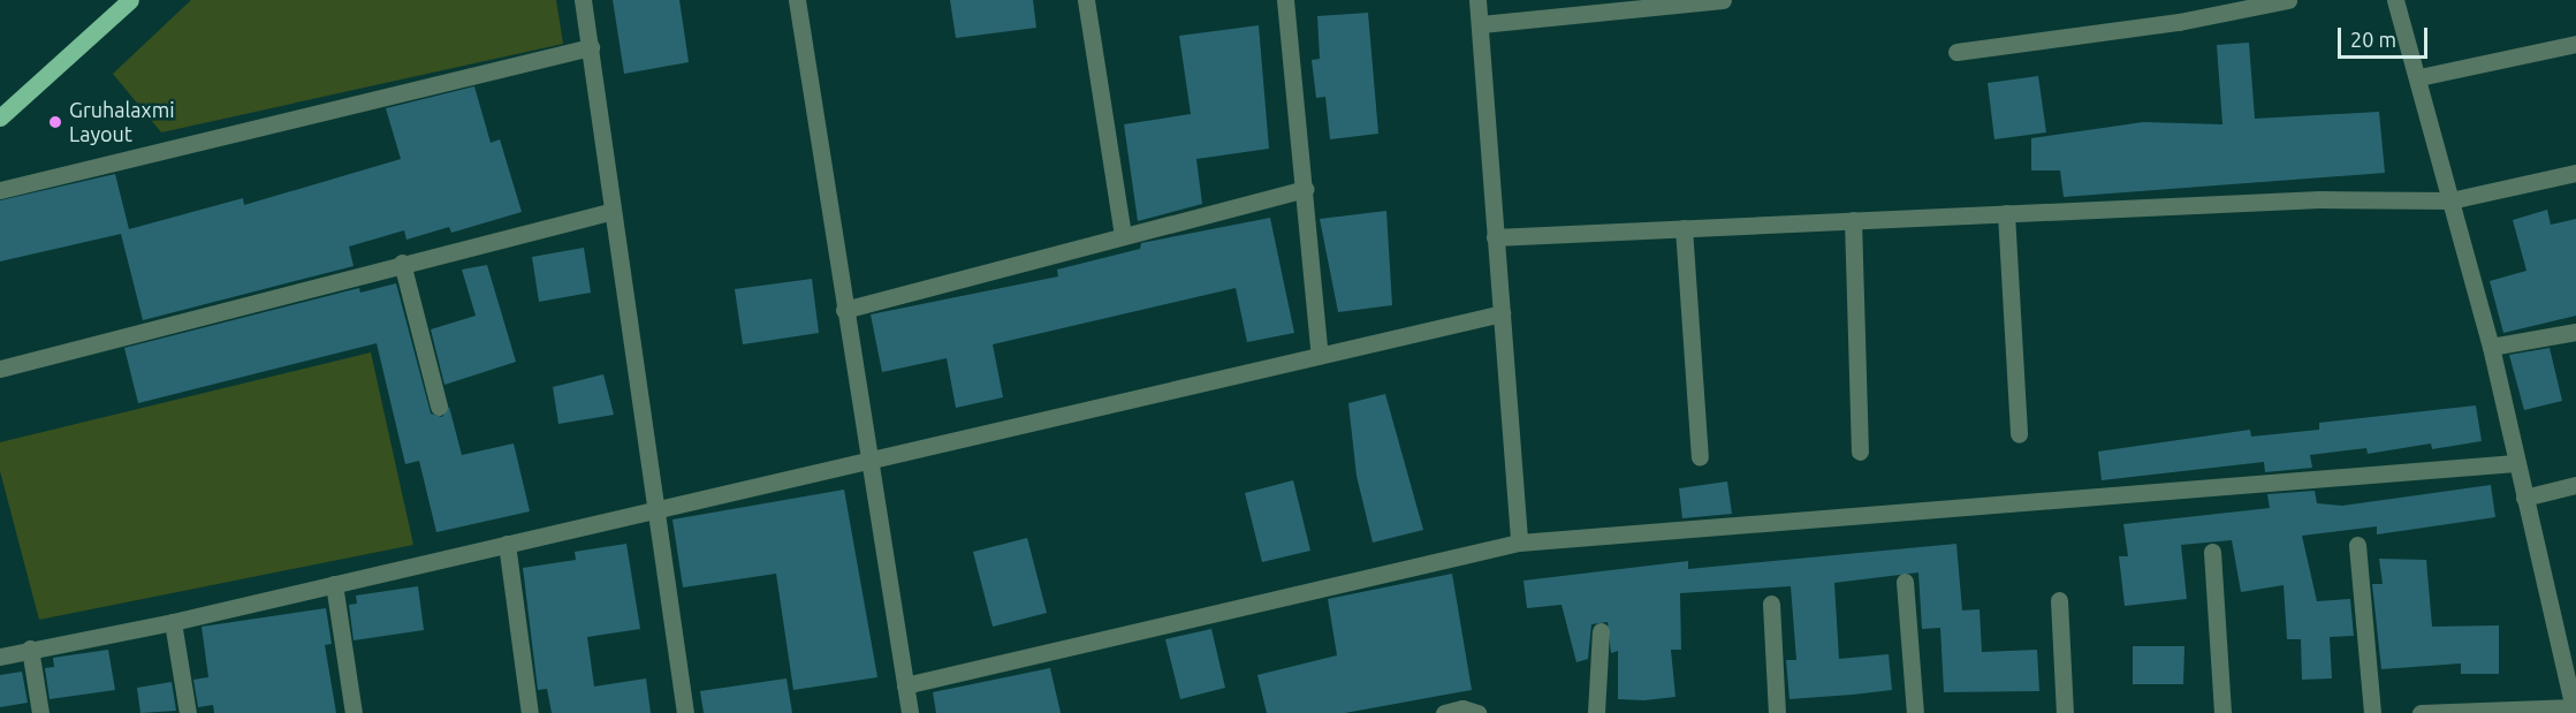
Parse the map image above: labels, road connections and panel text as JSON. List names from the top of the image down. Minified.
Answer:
{"places":["Gruhalaxmi Layout"],"scale_bar":"20 m"}
